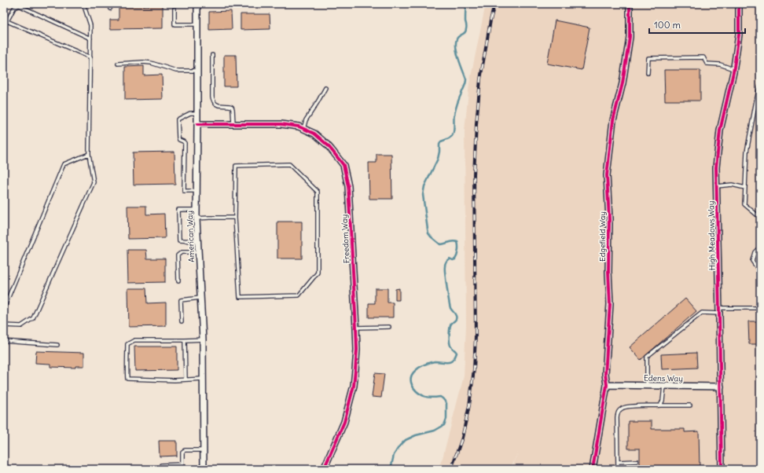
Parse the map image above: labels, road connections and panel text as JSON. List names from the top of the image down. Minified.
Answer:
{"streets":{"street":["High Meadows Way","American Way","Edgefield Way","Freedom Way","Edens Way"]},"crossings":[["High Meadows Way","Edens Way"],["American Way","Freedom Way"],["Edgefield Way","Edens Way"]],"scale_bar":"100 m"}
